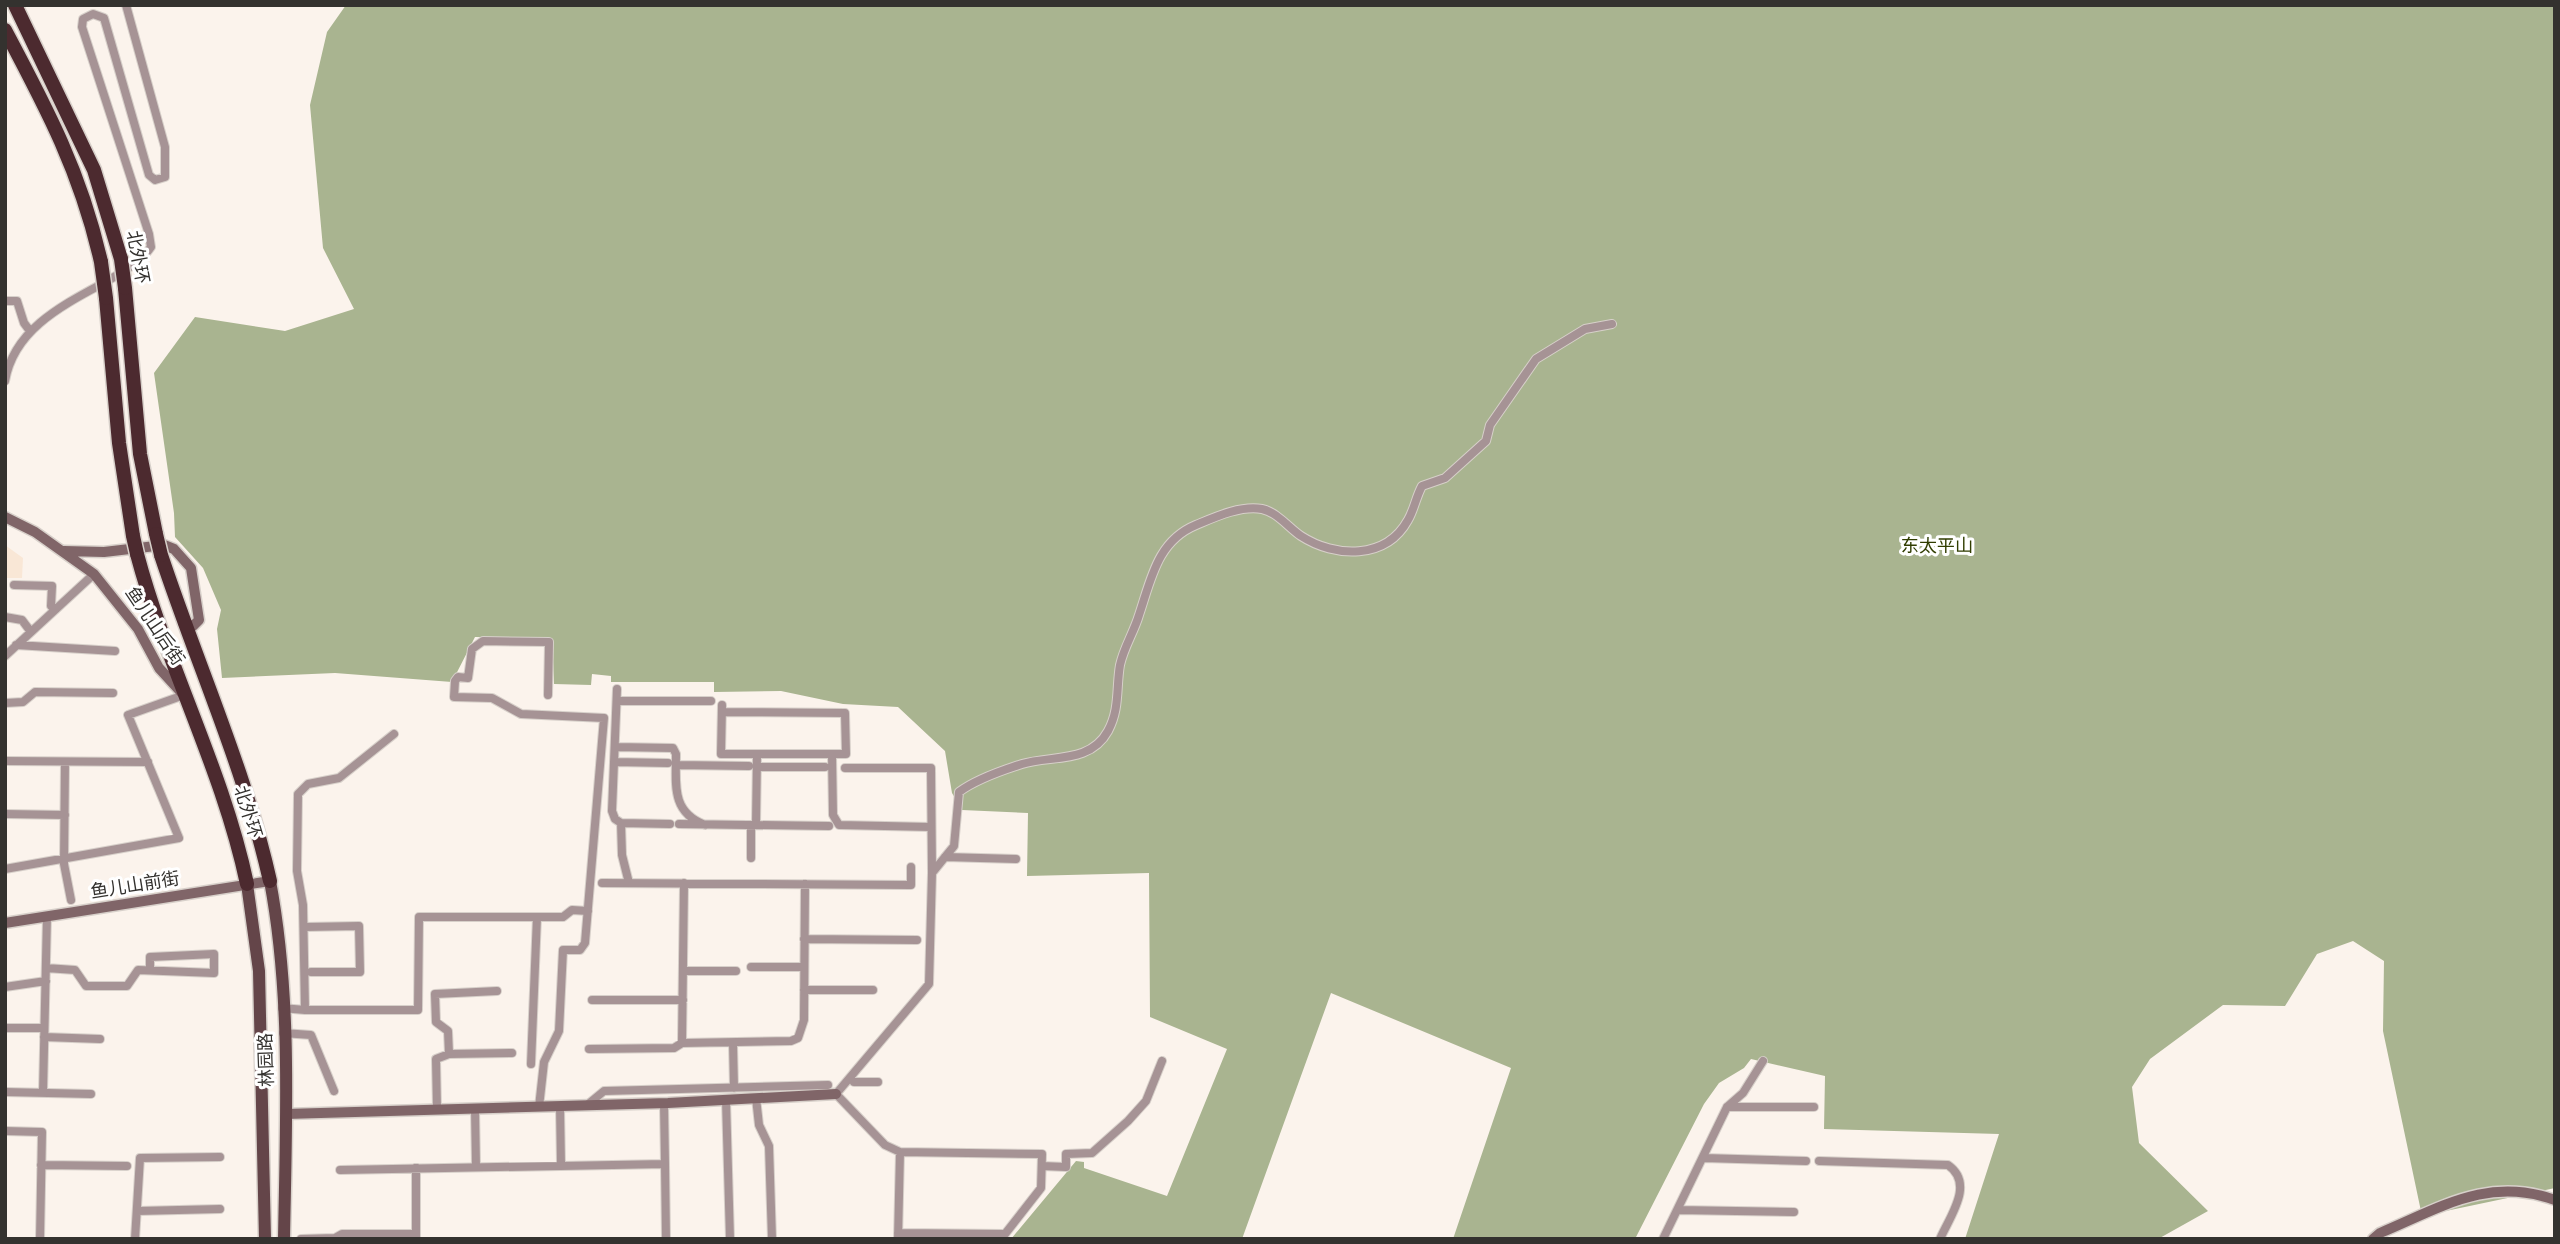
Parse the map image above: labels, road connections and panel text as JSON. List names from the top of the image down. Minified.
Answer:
{"streets":{"highway":["北外环"],"main road":["林园路"],"street":["鱼儿山后街","鱼儿山前街"]},"crossings":[["北外环","鱼儿山后街"],["北外环","鱼儿山前街"],["北外环","林园路"],["鱼儿山前街","林园路"]],"parks":["东太平山"]}
